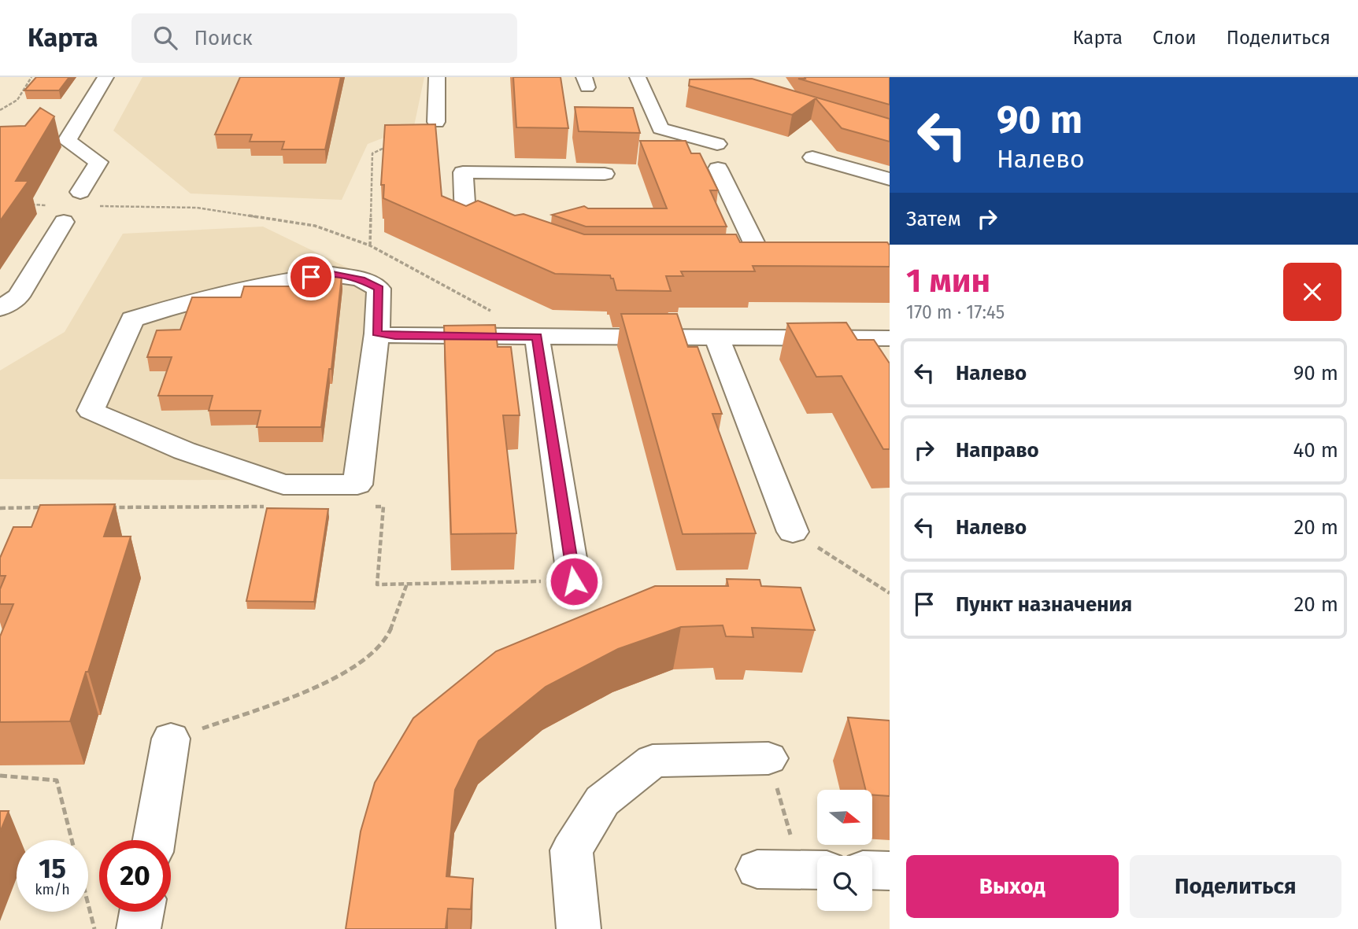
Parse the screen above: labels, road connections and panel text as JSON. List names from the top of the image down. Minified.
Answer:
{"north":"right","page":{"header":"Карта","search":"Поиск","nav":["Карта","Слои","Поделиться"],"turn":["90 m","Налево"],"then":"Затем","heading":["1 мин","170 m · 17:45"],"list":[{"name":"Налево","value":"90 m"},{"name":"Направо","value":"40 m"},{"name":"Налево","value":"20 m"},{"name":"Пункт назначения","value":"20 m"}],"speed":"15 km/h","limit":"20","buttons":["Выход","Поделиться"]}}
